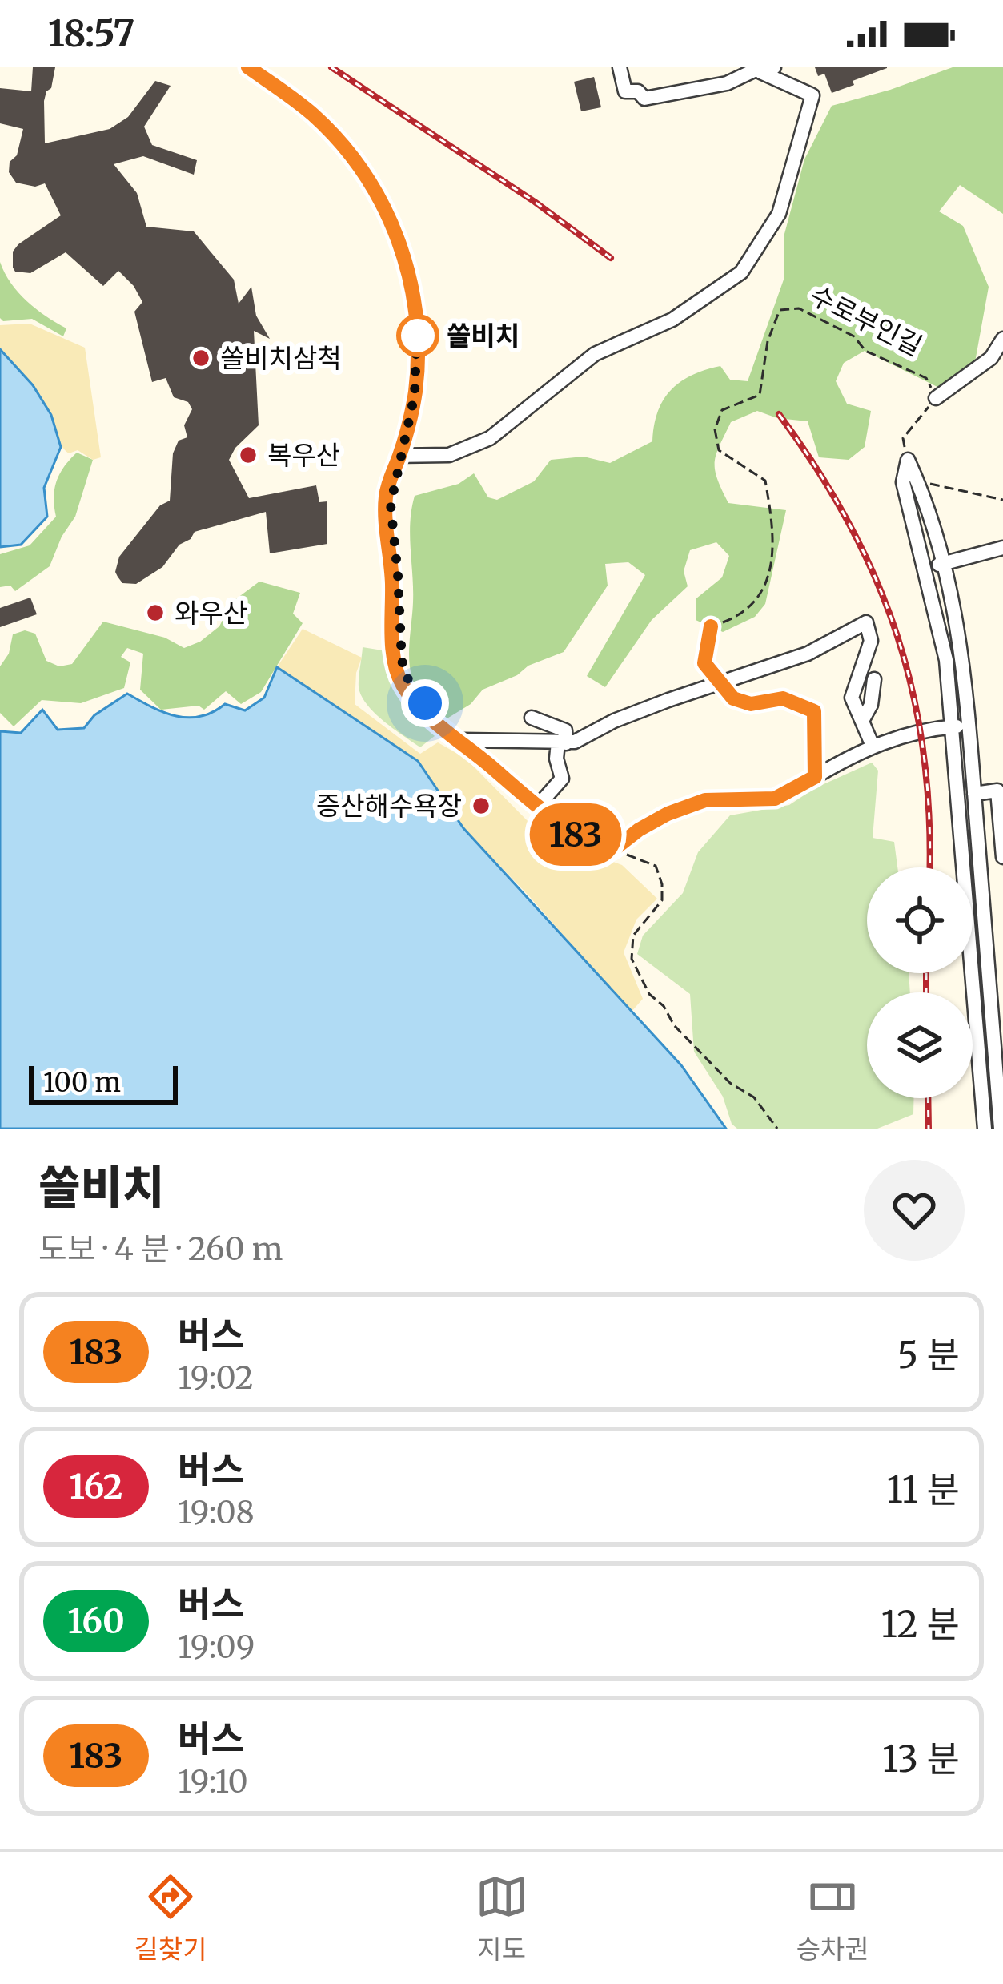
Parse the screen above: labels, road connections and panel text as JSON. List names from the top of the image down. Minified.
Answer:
{"streets":{"path":["수로부인길"]},"places":["쏠비치","쏠비치삼척","복우산","와우산","증산해수욕장"],"lines":["bus line 183"],"scale_bar":"100 m","page":{"status":"18:57","on_map":"183","scale":"100 m","heading":["쏠비치","도보 · 4 분 · 260 m"],"list":[{"mark":"183","name":"버스","note":"19:02","value":"5 분"},{"mark":"162","name":"버스","note":"19:08","value":"11 분"},{"mark":"160","name":"버스","note":"19:09","value":"12 분"},{"mark":"183","name":"버스","note":"19:10","value":"13 분"}],"tabs":["길찾기","지도","승차권"]}}
